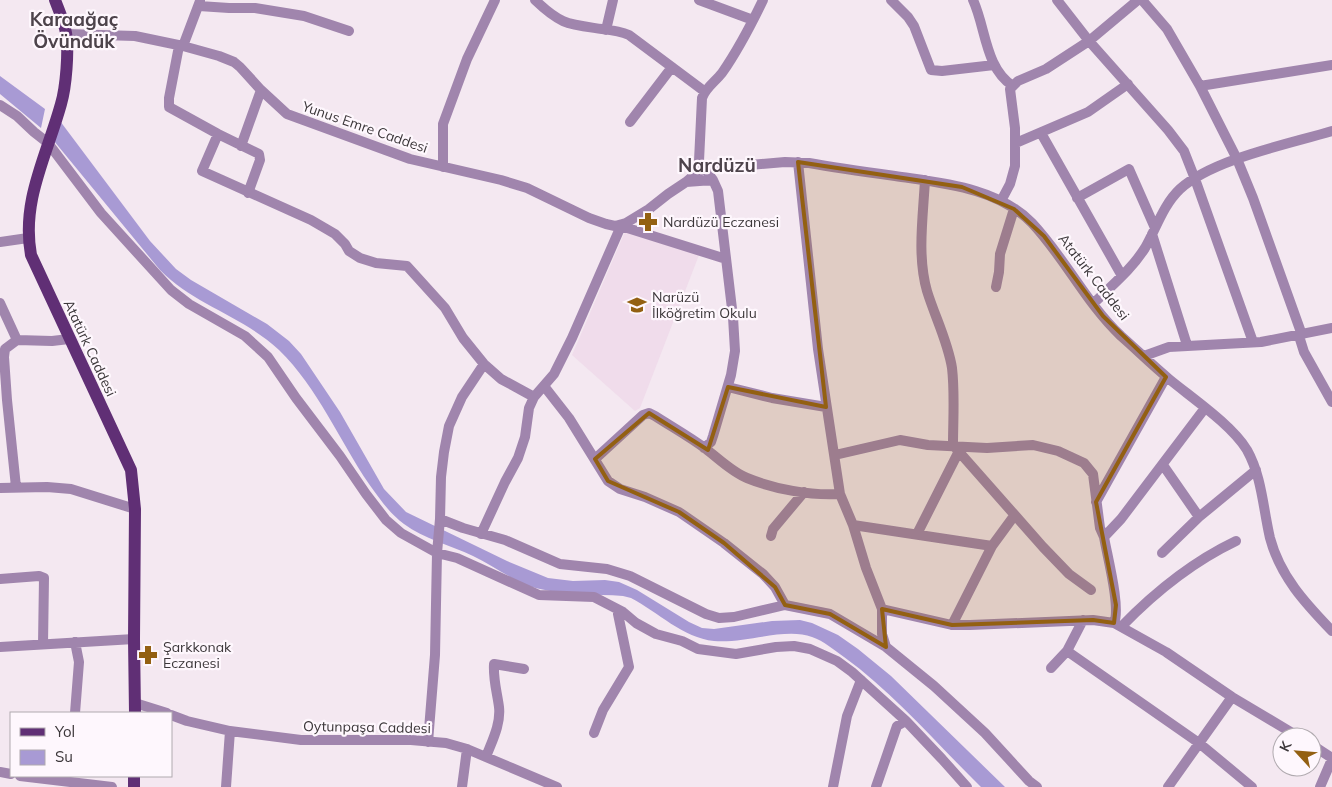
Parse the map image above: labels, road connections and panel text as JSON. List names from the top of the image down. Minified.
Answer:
{"streets":{"main road":["Atatürk Caddesi"],"street":["Yunus Emre Caddesi","Oytunpaşa Caddesi"]},"crossings":[["Yunus Emre Caddesi","Atatürk Caddesi"]],"districts":["Karaağaç Övündük","Nardüzü"],"places":{"pharmacy":["Nardüzü Eczanesi","Şarkkonak Eczanesi"],"school or university":["Narüzü İlköğretim Okulu"]},"legend":["Yol","Su"],"north":"top left"}
